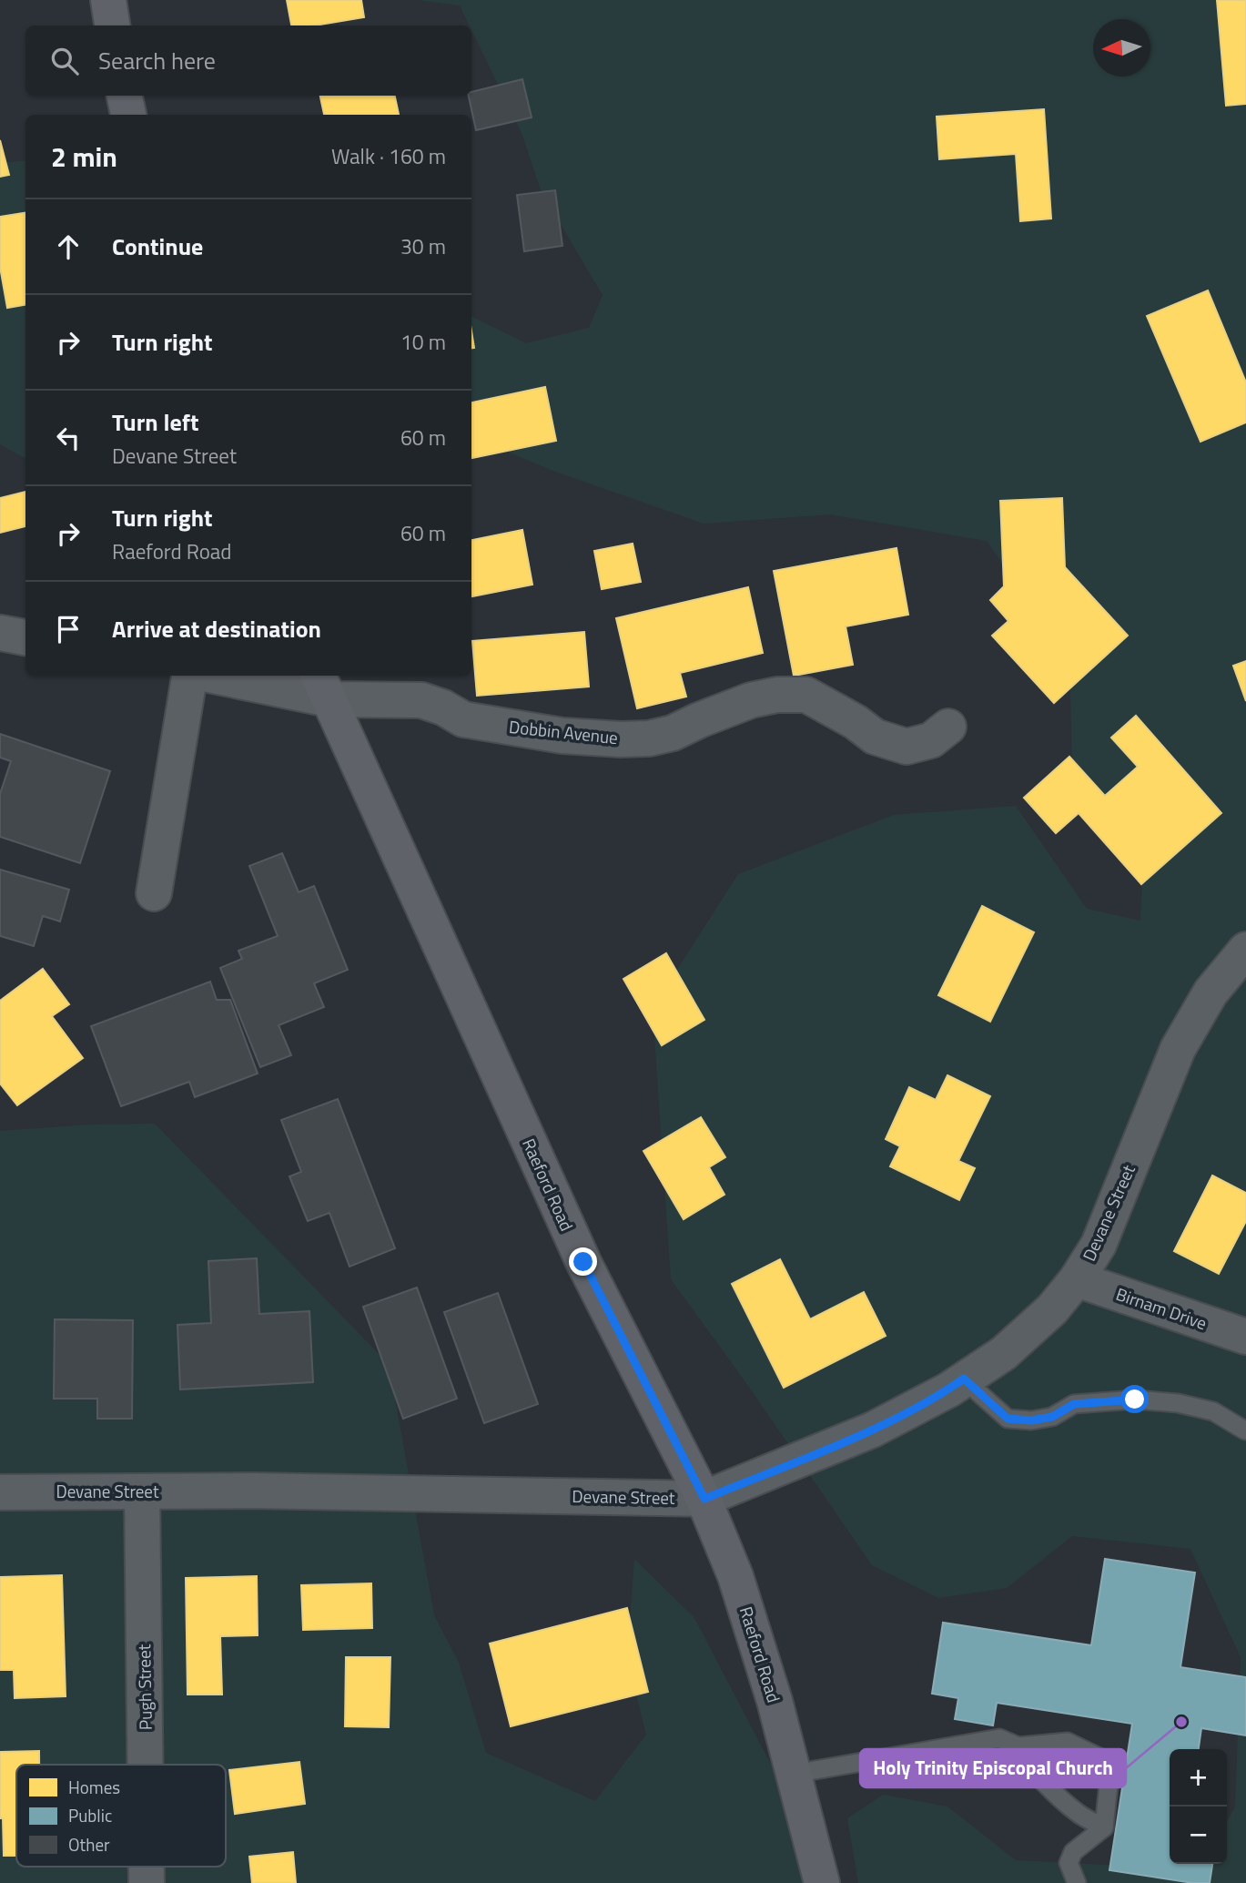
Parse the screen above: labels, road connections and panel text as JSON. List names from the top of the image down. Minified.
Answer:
{"streets":{"main road":["Raeford Road"],"street":["Dobbin Avenue","Devane Street","Birnam Drive","Pugh Street"]},"crossings":[["Dobbin Avenue","Raeford Road"],["Raeford Road","Devane Street"],["Devane Street","Birnam Drive"],["Devane Street","Pugh Street"]],"places":["Holy Trinity Episcopal Church"],"legend":["Homes","Public","Other"],"north":"left","page":{"search":"Search here","heading":["2 min","Walk · 160 m"],"list":[["Continue","30 m"],["Turn right","10 m"],["Turn left","Devane Street","60 m"],["Turn right","Raeford Road","60 m"],"Arrive at destination"],"map_buttons":["+","−"]}}
